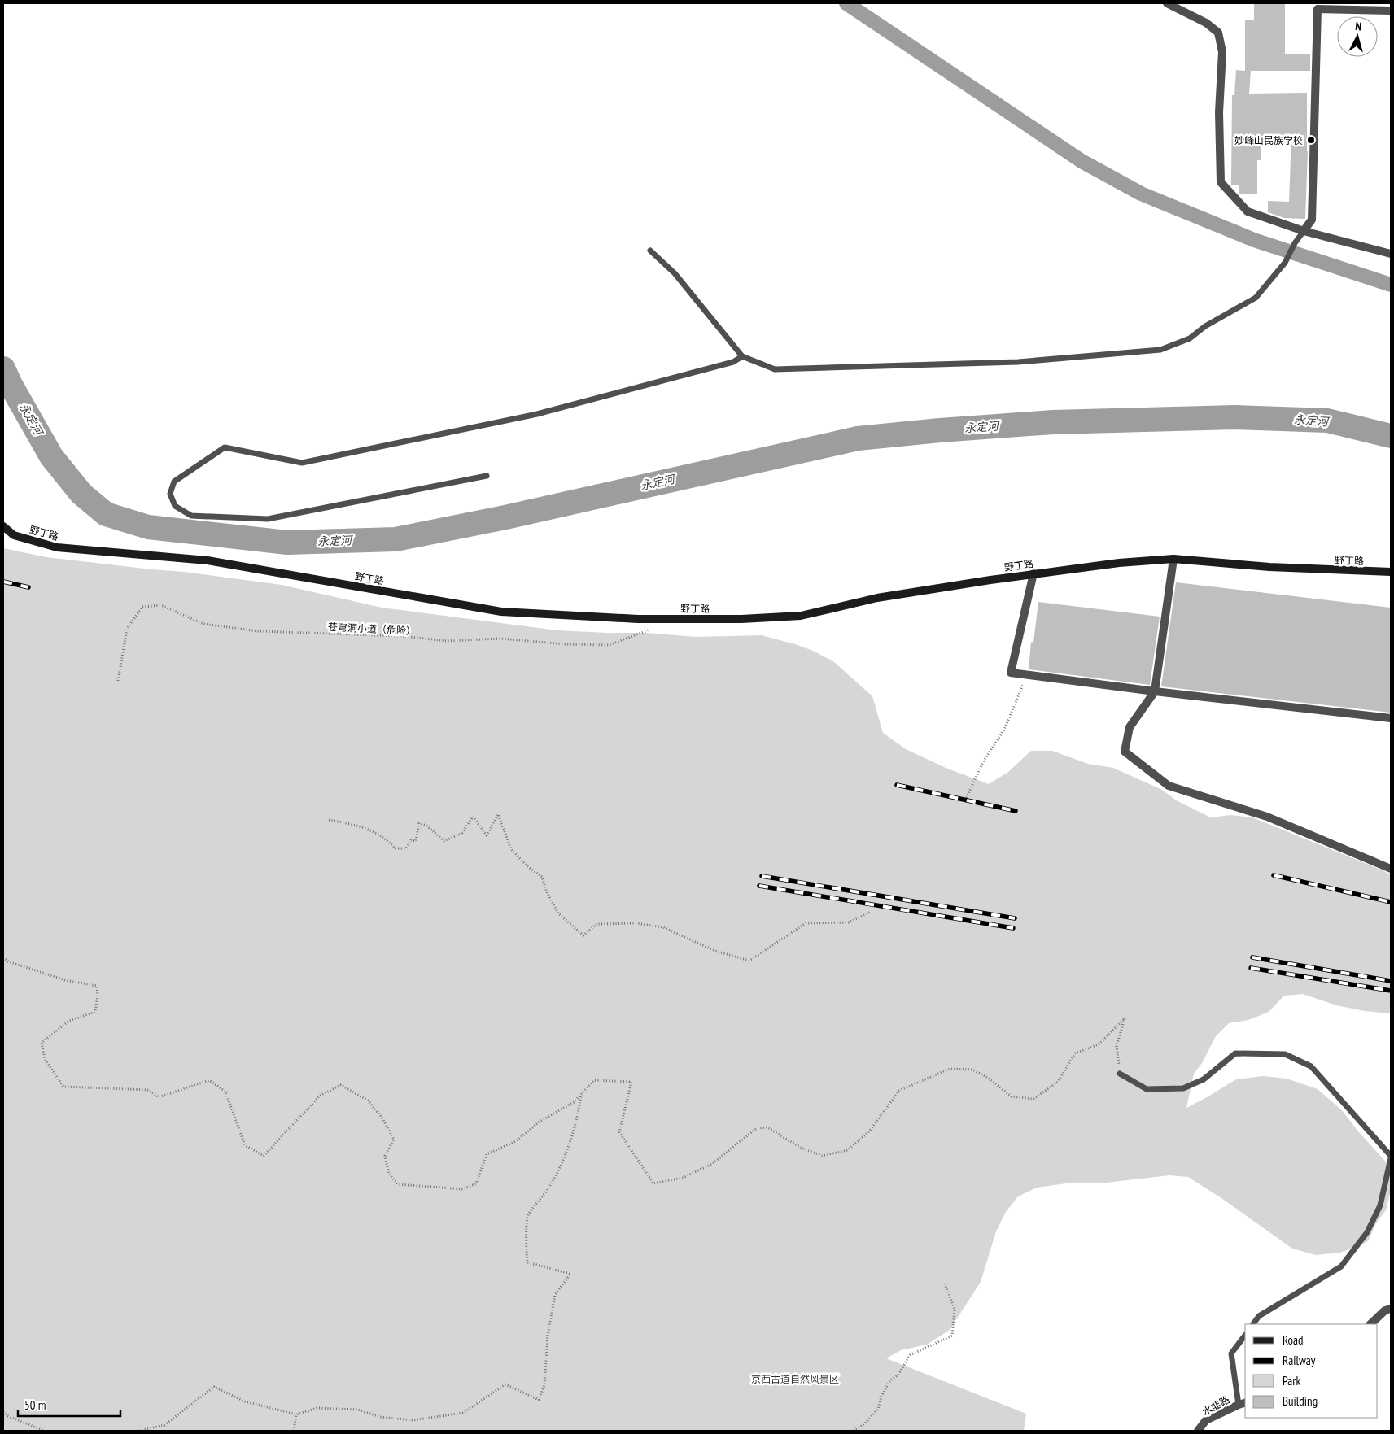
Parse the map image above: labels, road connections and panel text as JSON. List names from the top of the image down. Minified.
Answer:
{"streets":{"main road":["野丁路"],"street":["水韭路"],"path":["苍穹洞小道（危险）"]},"water":["永定河"],"parks":["京西古道自然风景区"],"places":["妙峰山民族学校"],"legend":["Road","Railway","Park","Building"],"scale_bar":"50 m","north":"top"}
